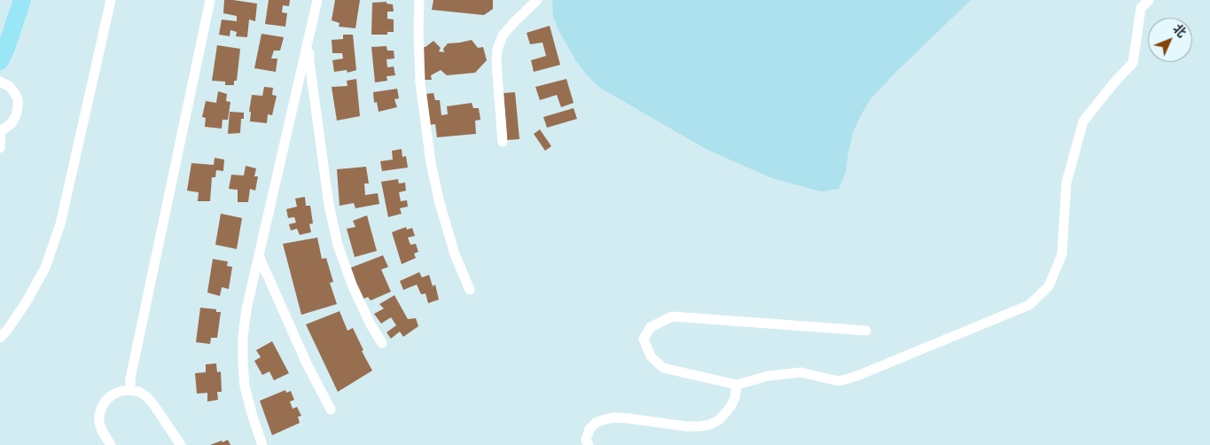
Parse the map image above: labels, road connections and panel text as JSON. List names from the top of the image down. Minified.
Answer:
{"north":"top right"}
